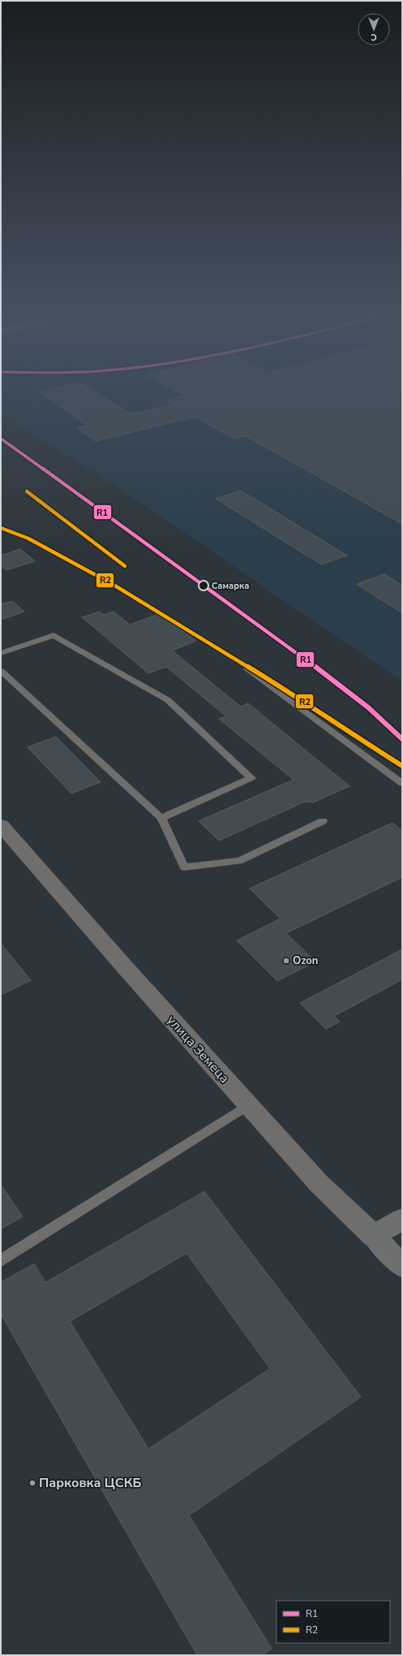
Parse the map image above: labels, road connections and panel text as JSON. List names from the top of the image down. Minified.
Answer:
{"streets":{"main road":["улица Земеца"]},"places":["Самарка","Ozon","Парковка ЦСКБ"],"lines":["transit line R1","transit line R2"],"legend":["R1","R2"],"north":"bottom"}
